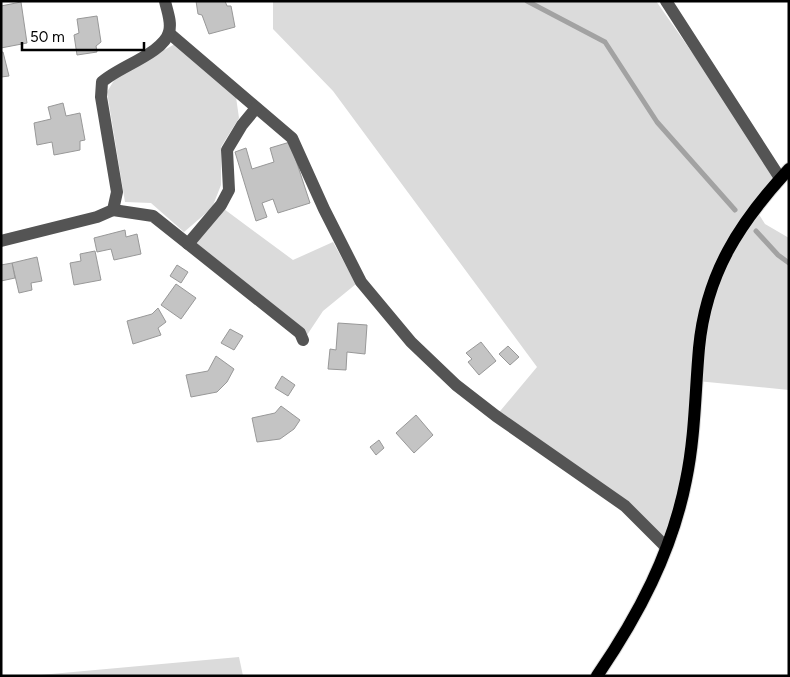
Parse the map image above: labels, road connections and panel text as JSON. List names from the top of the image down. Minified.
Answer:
{"scale_bar":"50 m"}
